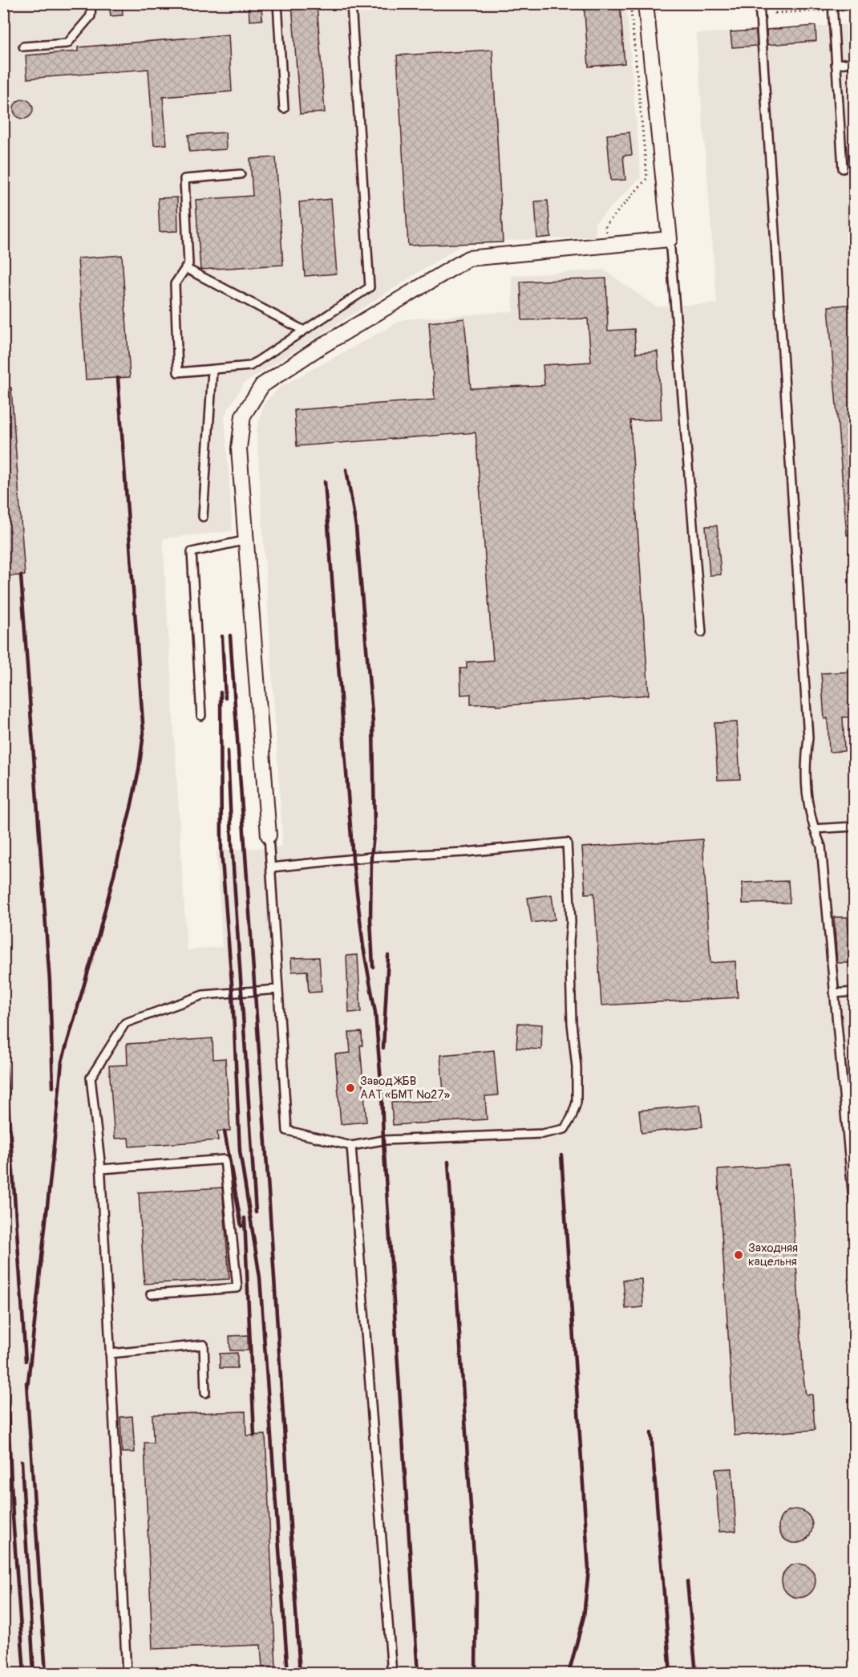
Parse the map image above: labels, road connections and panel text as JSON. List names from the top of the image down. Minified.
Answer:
{"places":["Завод ЖБВ ААТ «БМТ №27»","Заходняя кацельня"]}
